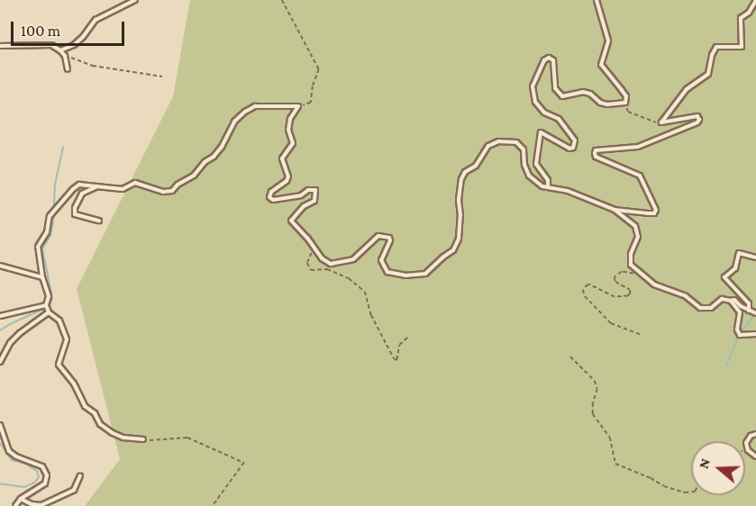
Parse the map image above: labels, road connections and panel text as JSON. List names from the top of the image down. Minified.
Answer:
{"scale_bar":"100 m","north":"left"}
